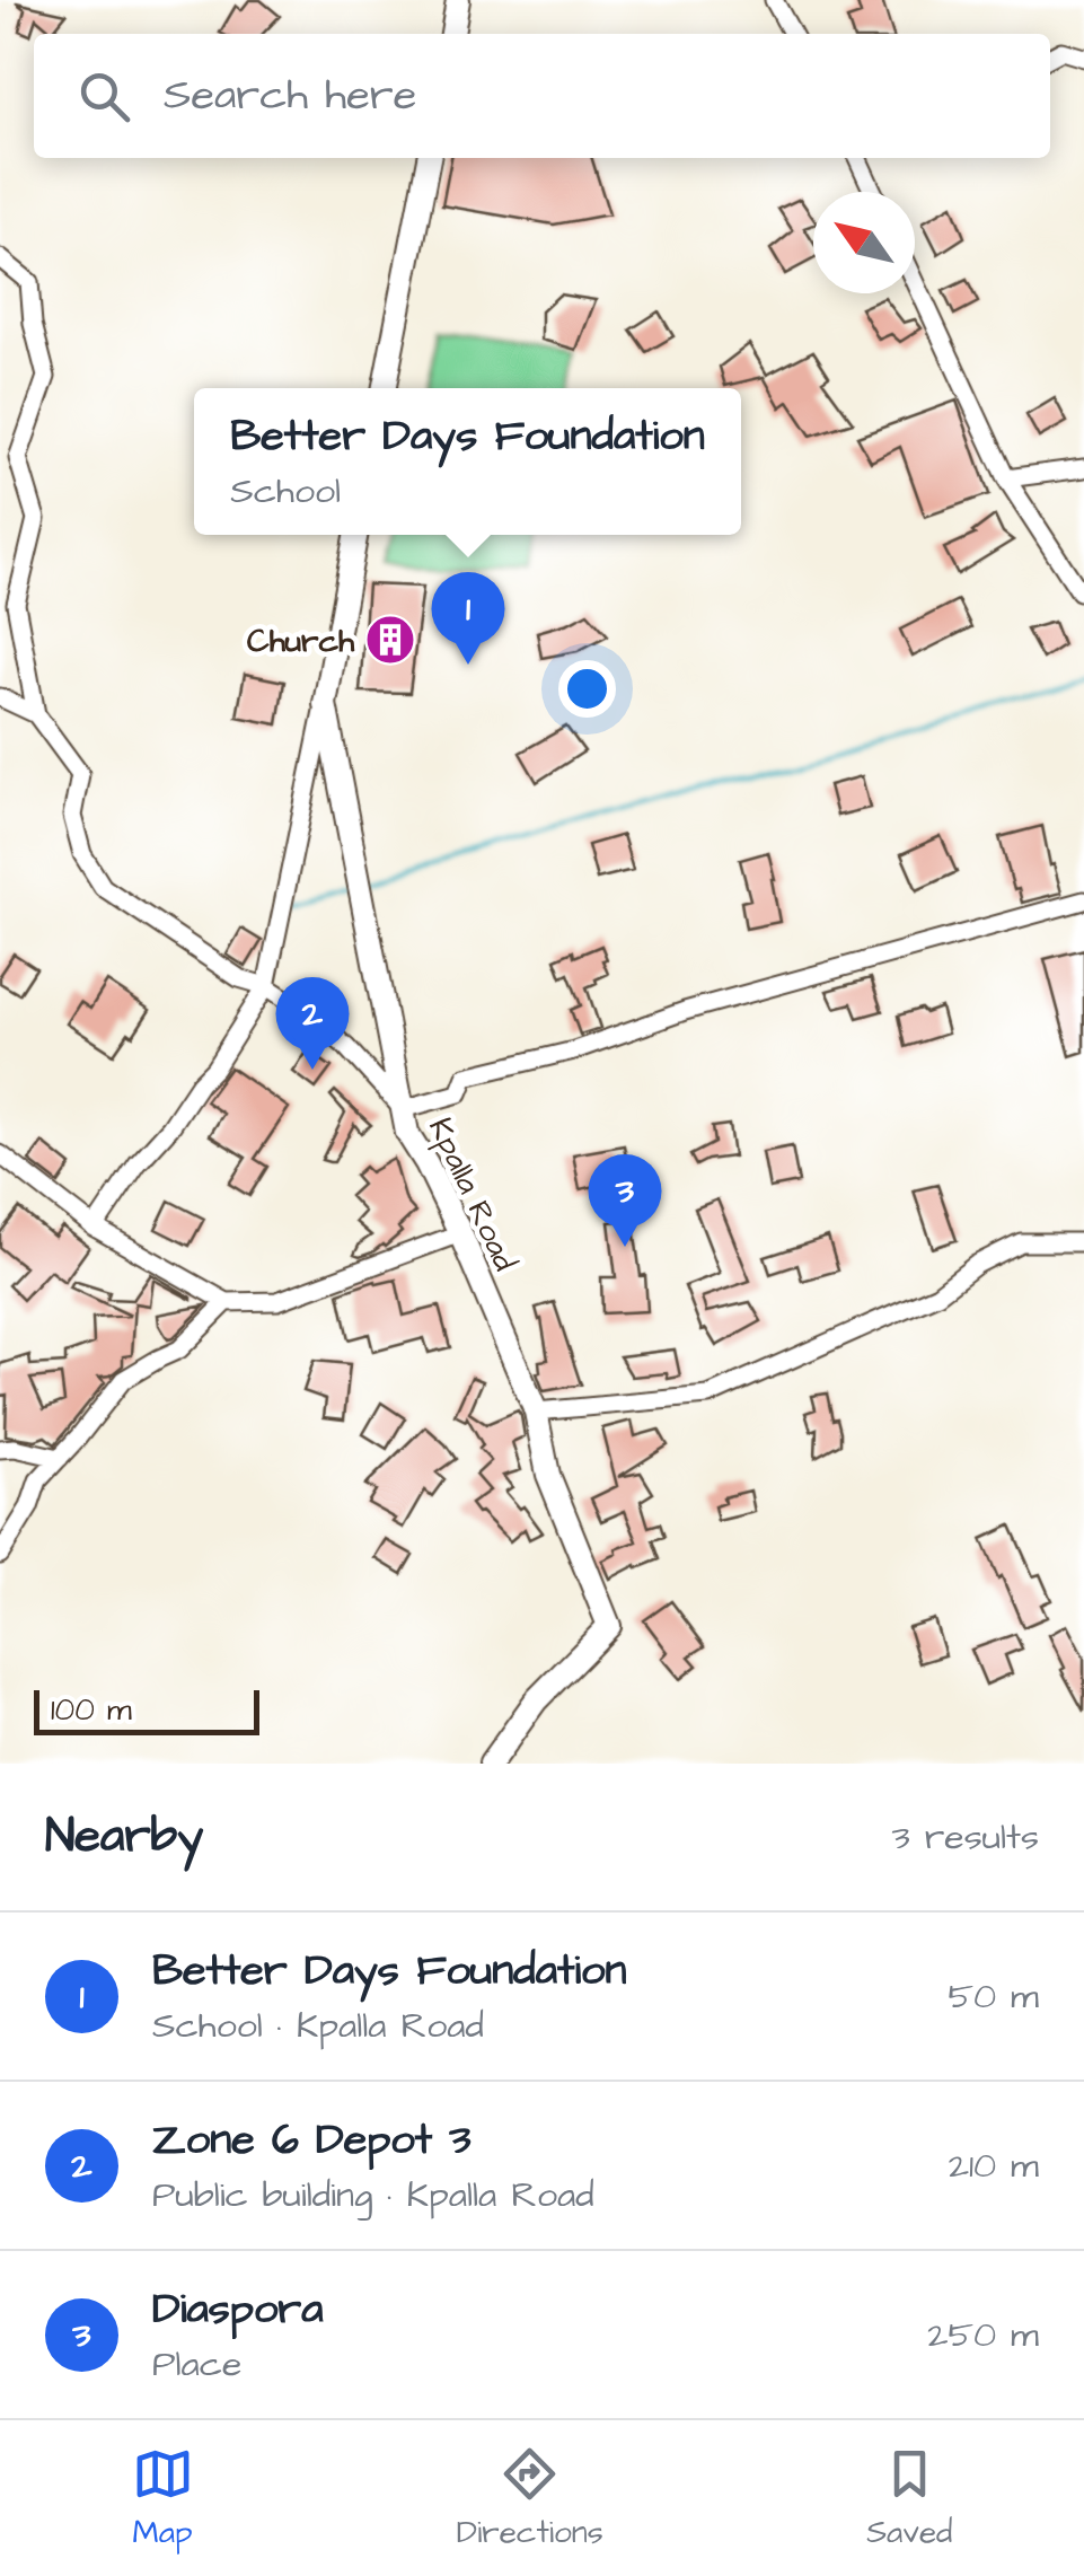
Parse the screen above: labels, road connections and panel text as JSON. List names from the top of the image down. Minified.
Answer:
{"streets":{"street":["Kpalla Road"]},"places":{"building":["Church"]},"scale_bar":"100 m","north":"top left","page":{"search":"Search here","popup":["Better Days Foundation","School"],"pins":["1","2","3"],"scale":"100 m","heading":["Nearby","3 results"],"list":[{"mark":"1","name":"Better Days Foundation","note":"School · Kpalla Road","value":"50 m"},{"mark":"2","name":"Zone 6 Depot 3","note":"Public building · Kpalla Road","value":"210 m"},{"mark":"3","name":"Diaspora","note":"Place","value":"250 m"}],"nav":["Map","Directions","Saved"]}}
